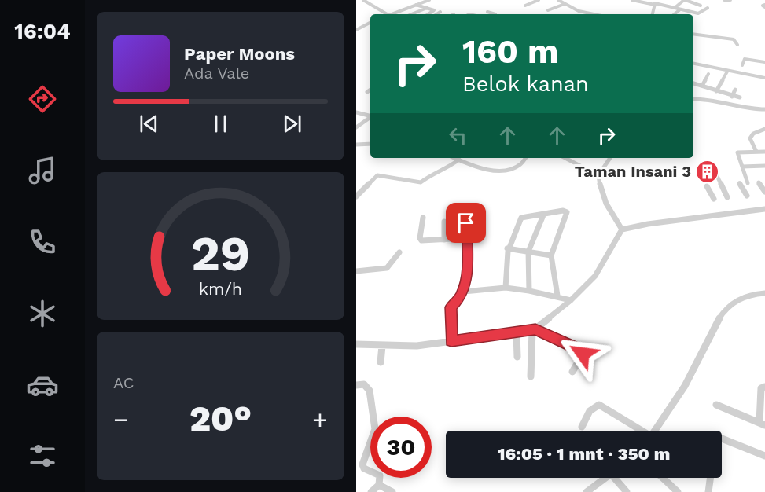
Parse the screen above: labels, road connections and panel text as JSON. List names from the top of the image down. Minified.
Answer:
{"places":{"building":["Taman Insani 3"]},"page":{"tabs":"16:04","turn":["160 m","Belok kanan"],"song":["Paper Moons","Ada Vale"],"tile":"AC","heat":["−","20°","+"],"limit":"30","trip":"16:05 · 1 mnt · 350 m","gauge":["29","km/h"]}}
